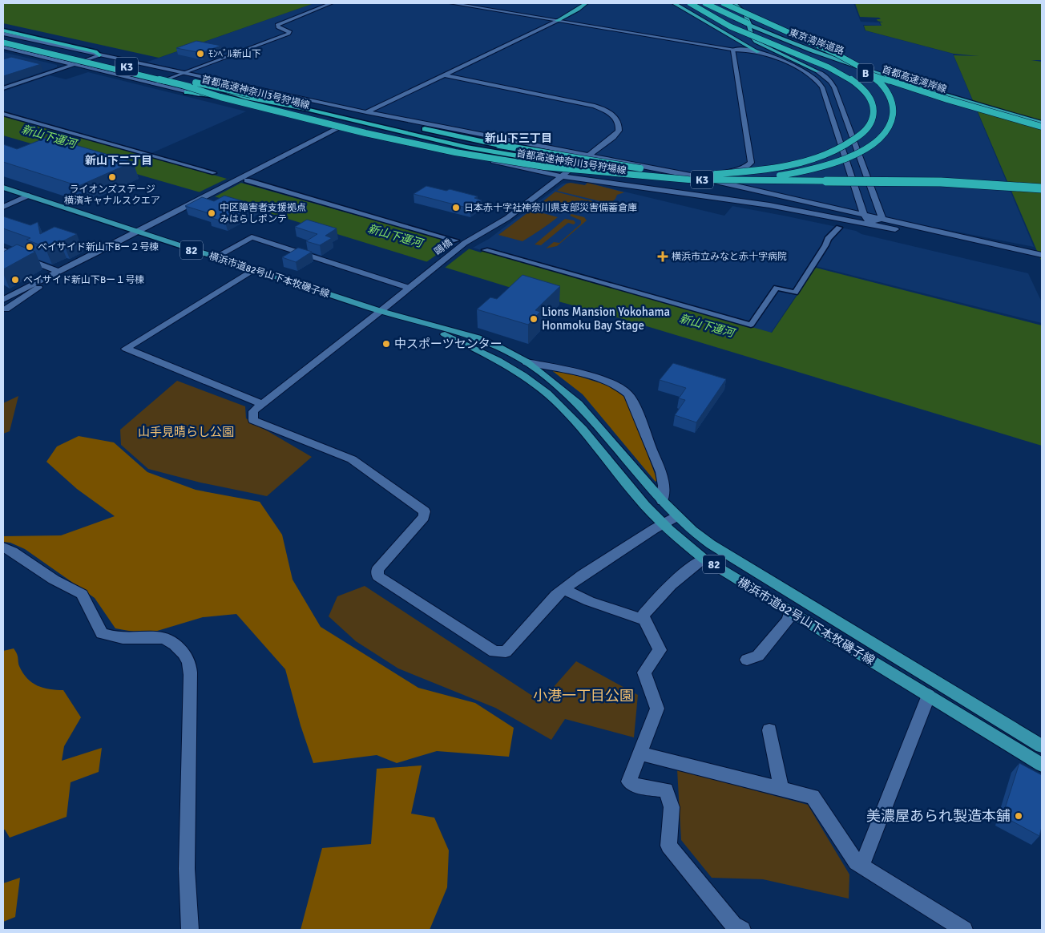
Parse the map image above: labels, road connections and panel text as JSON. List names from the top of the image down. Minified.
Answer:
{"streets":{"highway":["K3","B","首都高速湾岸線","首都高速神奈川3号狩場線"],"main road":["82","横浜市道82号山下本牧磯子線"],"street":["鷗橋"]},"crossings":[["K3","首都高速神奈川3号狩場線"],["B","首都高速湾岸線"],["鷗橋","横浜市道82号山下本牧磯子線"]],"districts":["新山下三丁目","新山下二丁目"],"water":["新山下運河"],"parks":["山手見晴らし公園","小港一丁目公園"],"places":{"other":["ﾓﾝﾍﾞﾙ新山下","ライオンズステージ 横濱キャナルスクエア","日本赤十字社神奈川県支部災害備蓄倉庫","中区障害者支援拠点 みはらしポンテ","ベイサイド新山下Bー２号棟","ベイサイド新山下Bー１号棟","Lions Mansion Yokohama Honmoku Bay Stage","中スポーツセンター","美濃屋あられ製造本舗"],"health":["横浜市立みなと赤十字病院"]}}
